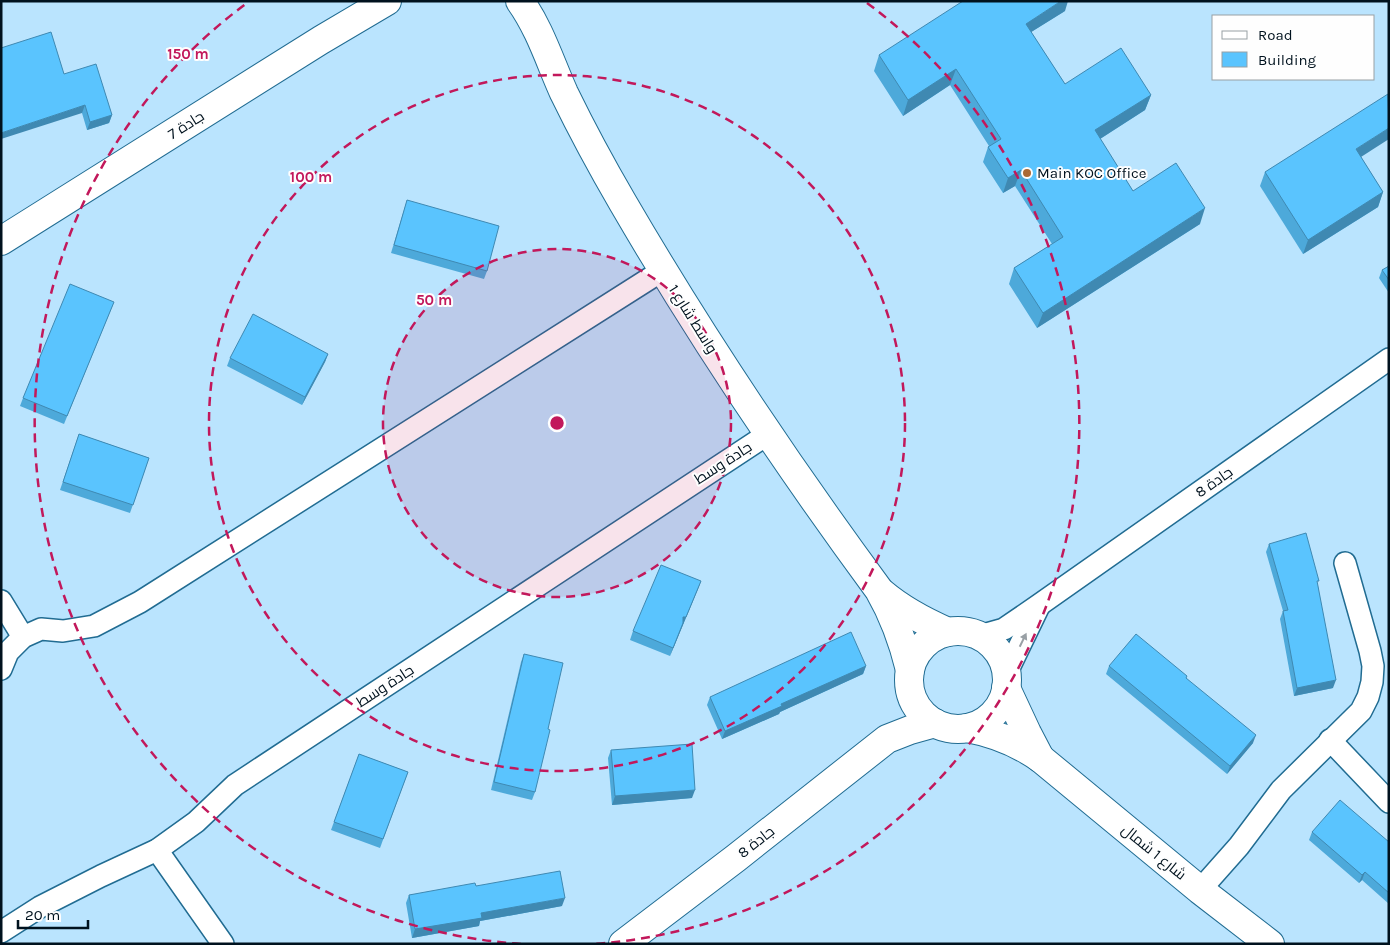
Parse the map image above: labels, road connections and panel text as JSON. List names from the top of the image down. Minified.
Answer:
{"streets":{"main road":["جادة 7","واسط شارع 1","جادة 8","شارع 1 شمال"],"street":["جادة وسط"]},"crossings":[["واسط شارع 1","جادة وسط"],["واسط شارع 1","جادة 8"],["واسط شارع 1","شارع 1 شمال"],["جادة 8","شارع 1 شمال"]],"places":["Main KOC Office"],"legend":["Road","Building"],"scale_bar":"20 m","rings":["150 m","100 m","50 m"]}
